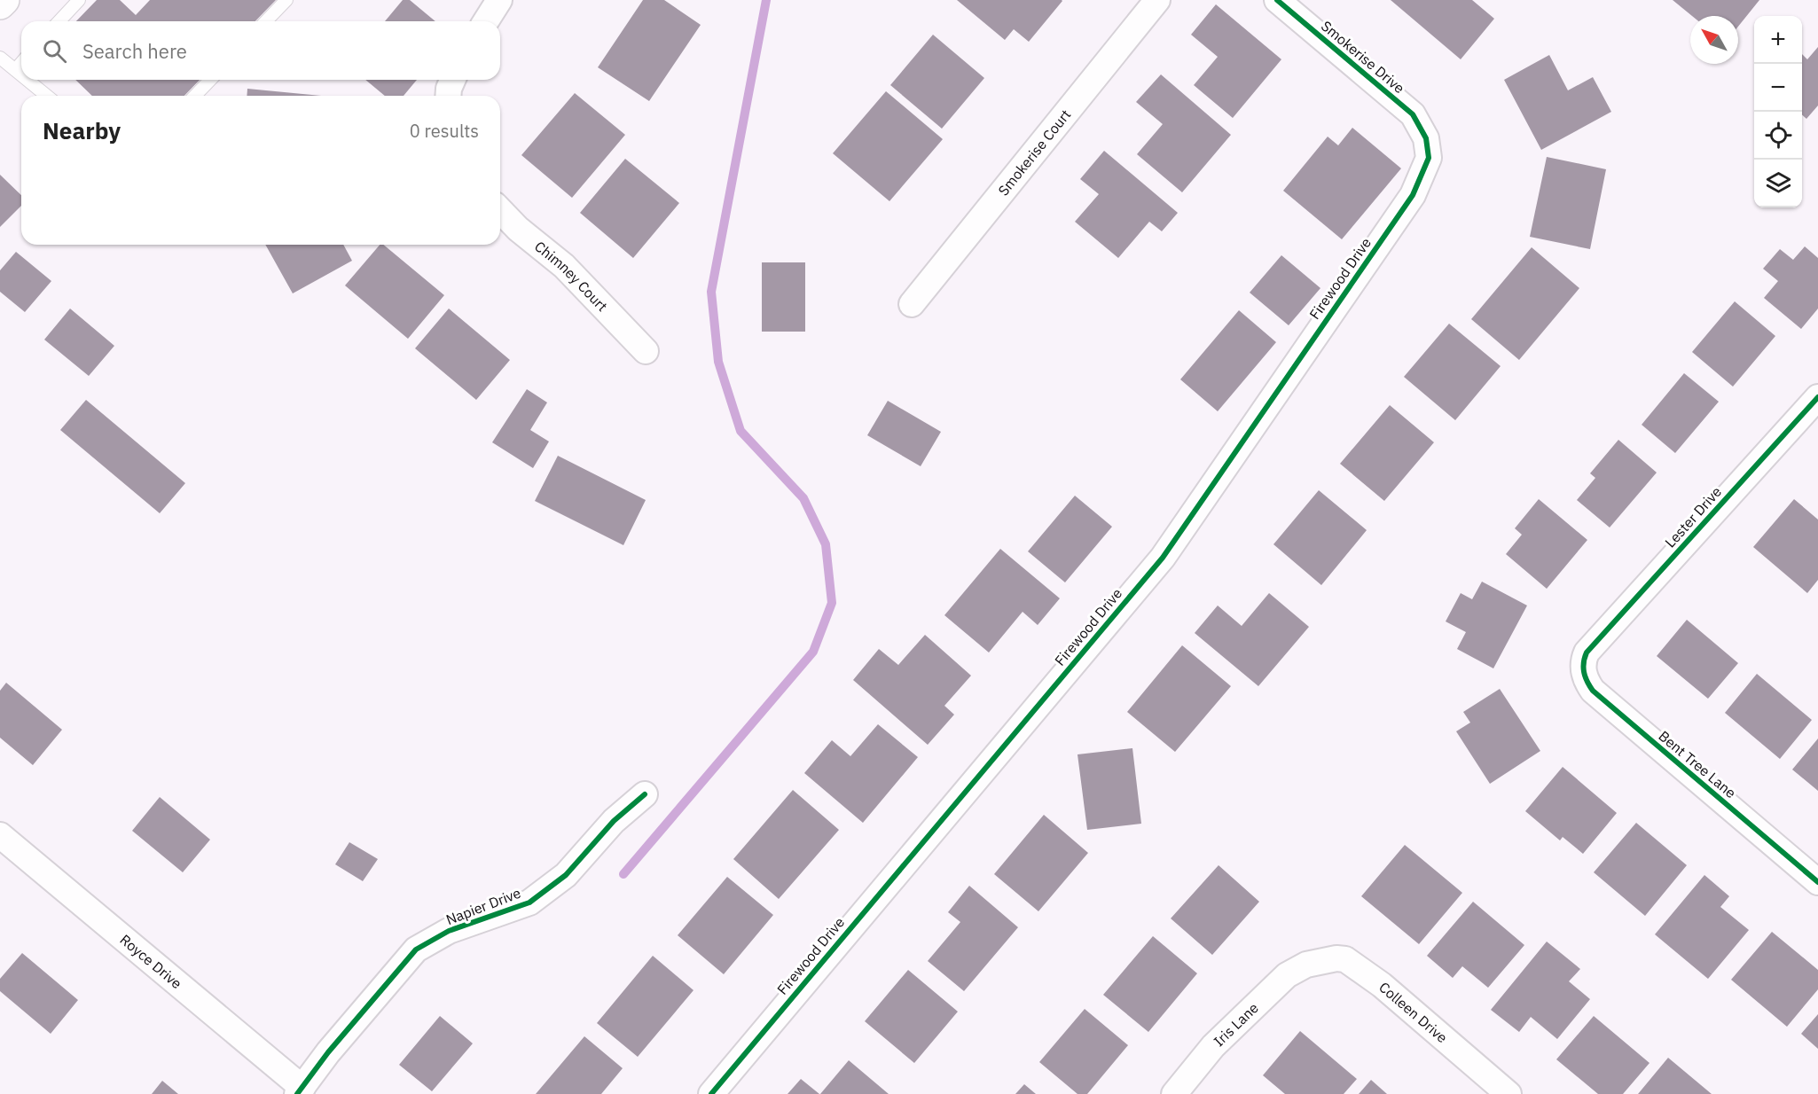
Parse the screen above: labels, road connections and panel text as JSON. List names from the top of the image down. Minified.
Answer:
{"streets":{"street":["Smokerise Drive","Smokerise Court","Chimney Court","Firewood Drive","Lester Drive","Bent Tree Lane","Napier Drive","Royce Drive","Colleen Drive","Iris Lane"]},"crossings":[["Smokerise Drive","Firewood Drive"],["Lester Drive","Bent Tree Lane"],["Napier Drive","Royce Drive"],["Colleen Drive","Iris Lane"]],"north":"top left","page":{"map_buttons":["+","−"],"search":"Search here","heading":["Nearby","0 results"]}}
